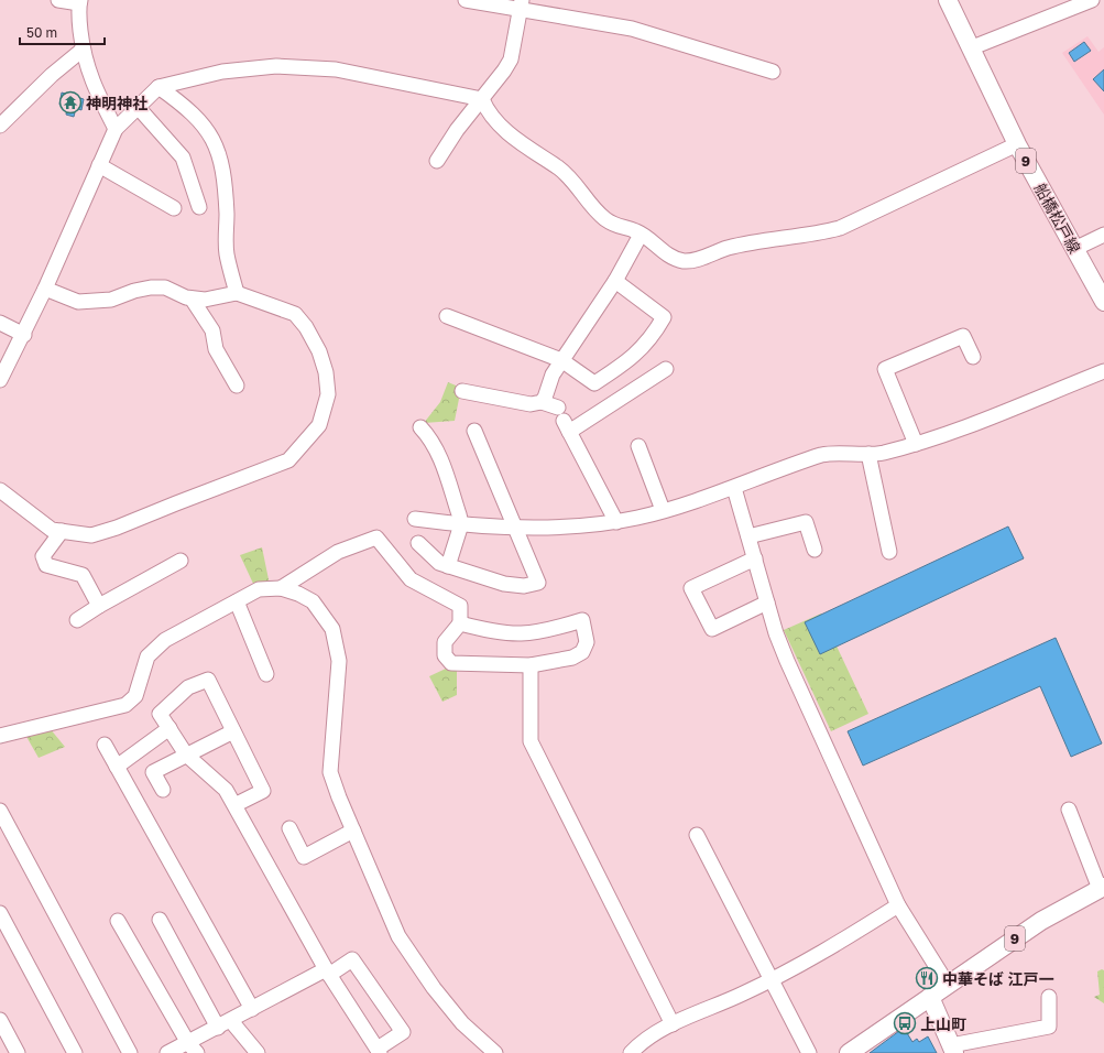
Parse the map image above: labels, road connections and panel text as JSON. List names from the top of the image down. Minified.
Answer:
{"streets":{"main road":["9","船橋松戸線"]},"places":{"temple":["神明神社"],"restaurant":["中華そば 江戸一"],"bus stop":["上山町"]},"scale_bar":"50 m"}
